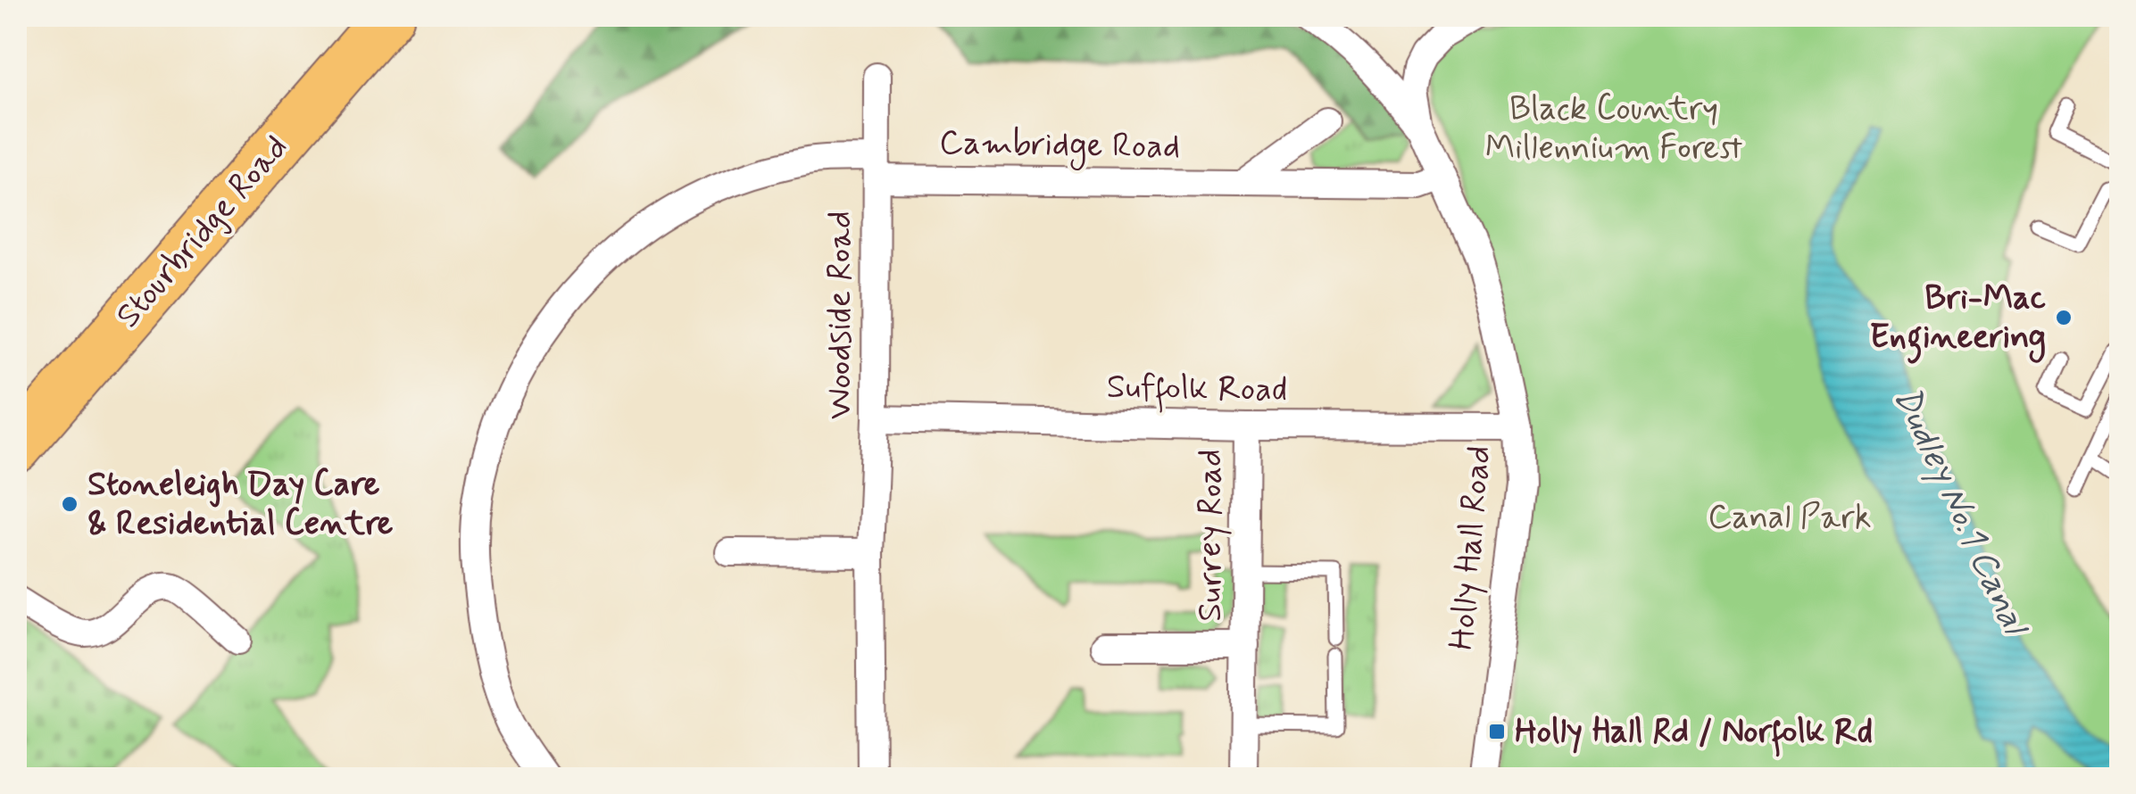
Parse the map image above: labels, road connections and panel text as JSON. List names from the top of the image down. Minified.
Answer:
{"streets":{"highway":["Stourbridge Road"],"street":["Cambridge Road","Woodside Road","Suffolk Road","Surrey Road","Holly Hall Road"]},"crossings":[["Cambridge Road","Woodside Road"],["Cambridge Road","Holly Hall Road"],["Woodside Road","Suffolk Road"],["Suffolk Road","Surrey Road"],["Suffolk Road","Holly Hall Road"]],"water":["Dudley No.1 Canal"],"parks":["Black Country Millennium Forest","Canal Park"],"places":{"other":["Bri-Mac Engineering","Stoneleigh Day Care & Residential Centre"],"transit":["Holly Hall Rd / Norfolk Rd"]}}
